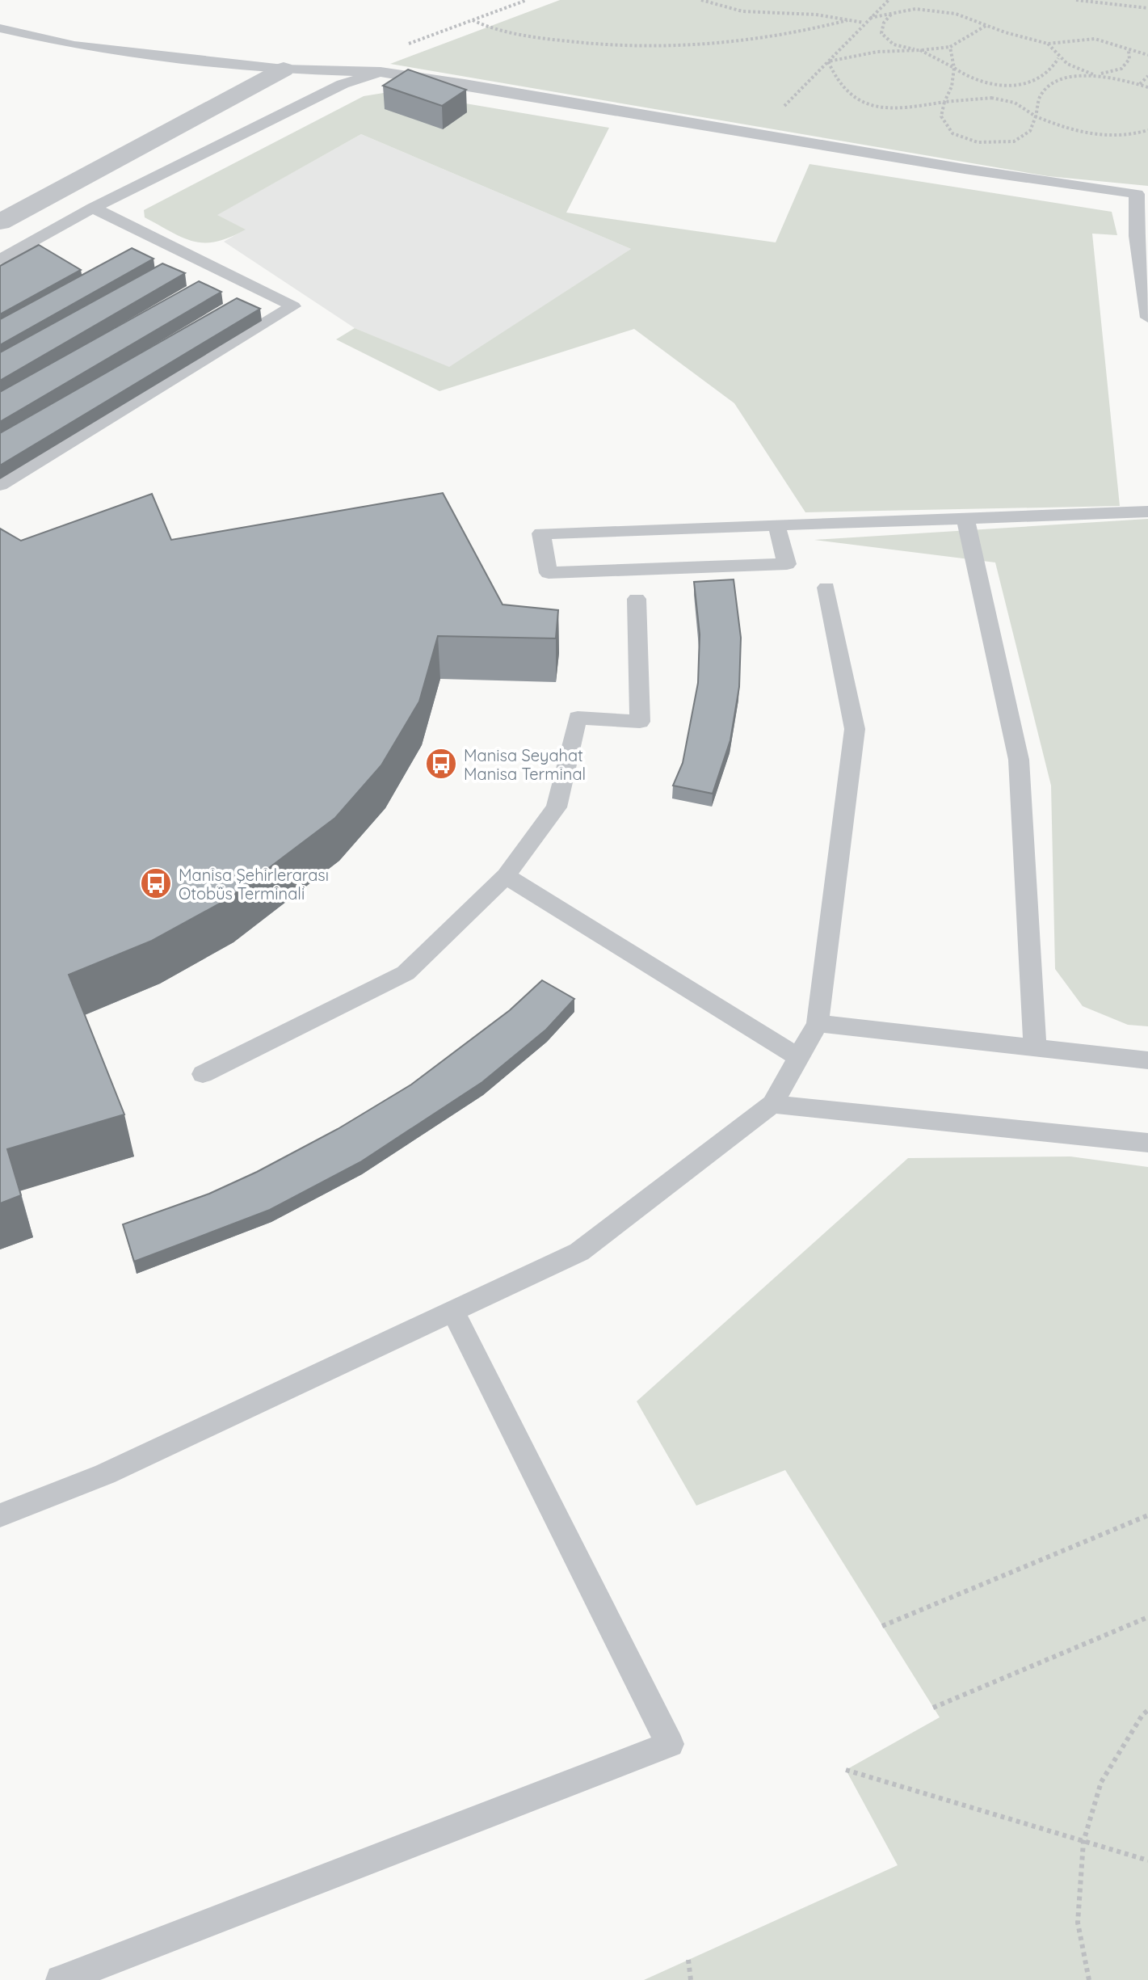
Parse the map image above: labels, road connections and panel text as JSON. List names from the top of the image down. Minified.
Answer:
{"places":{"bus stop":["Manisa Seyahat Manisa Terminal","Manisa Şehirlerarası Otobüs Terminali"]}}
